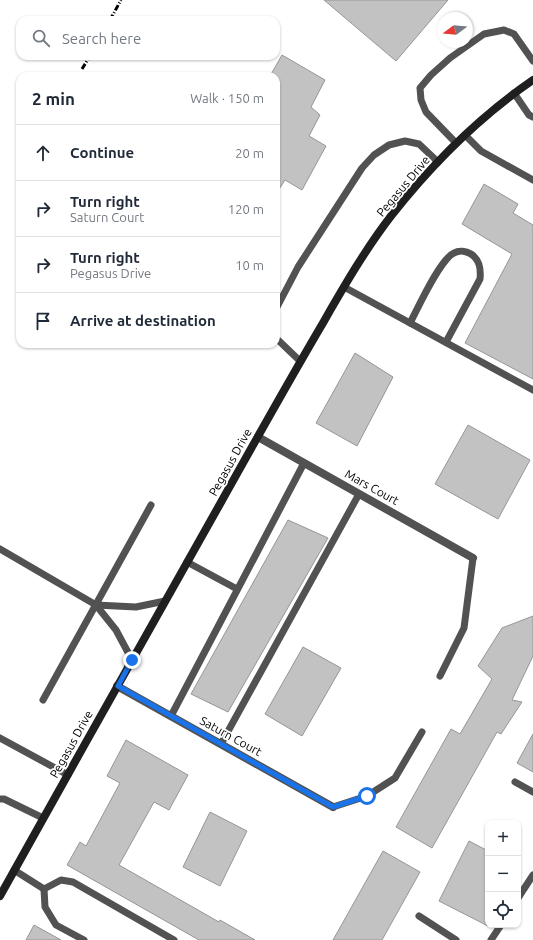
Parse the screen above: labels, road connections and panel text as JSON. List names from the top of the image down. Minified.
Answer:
{"streets":{"street":["Pegasus Drive","Mars Court","Saturn Court"]},"crossings":[["Pegasus Drive","Mars Court"],["Pegasus Drive","Saturn Court"]],"north":"left","page":{"search":"Search here","heading":["2 min","Walk · 150 m"],"list":[["Continue","20 m"],["Turn right","Saturn Court","120 m"],["Turn right","Pegasus Drive","10 m"],"Arrive at destination"],"map_buttons":["+","−"]}}
